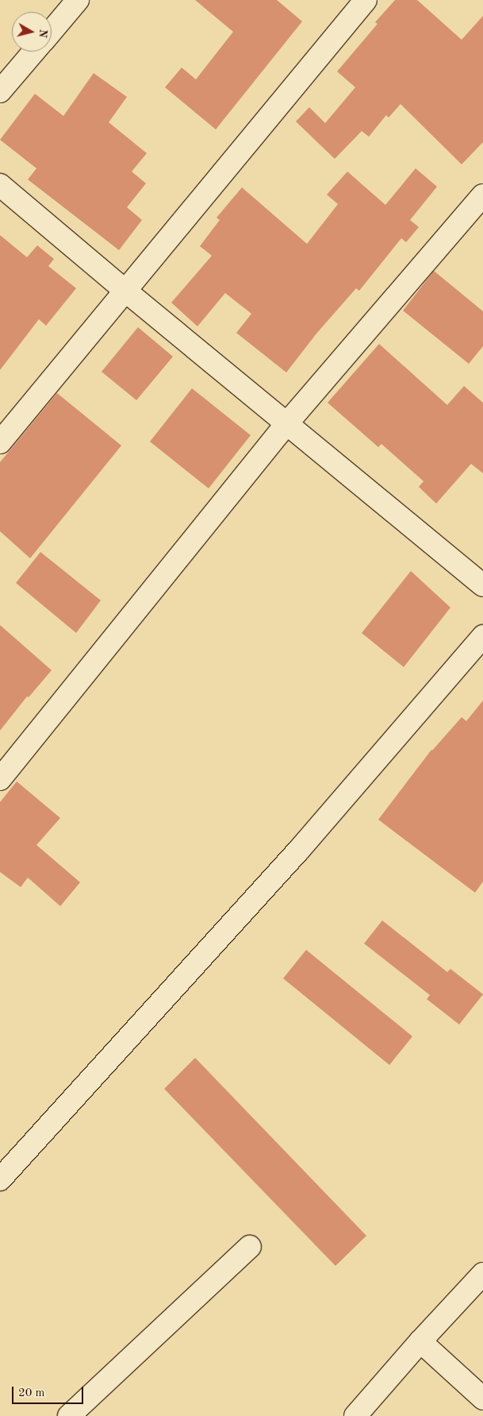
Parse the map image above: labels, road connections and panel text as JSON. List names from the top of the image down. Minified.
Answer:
{"scale_bar":"20 m","north":"right"}
